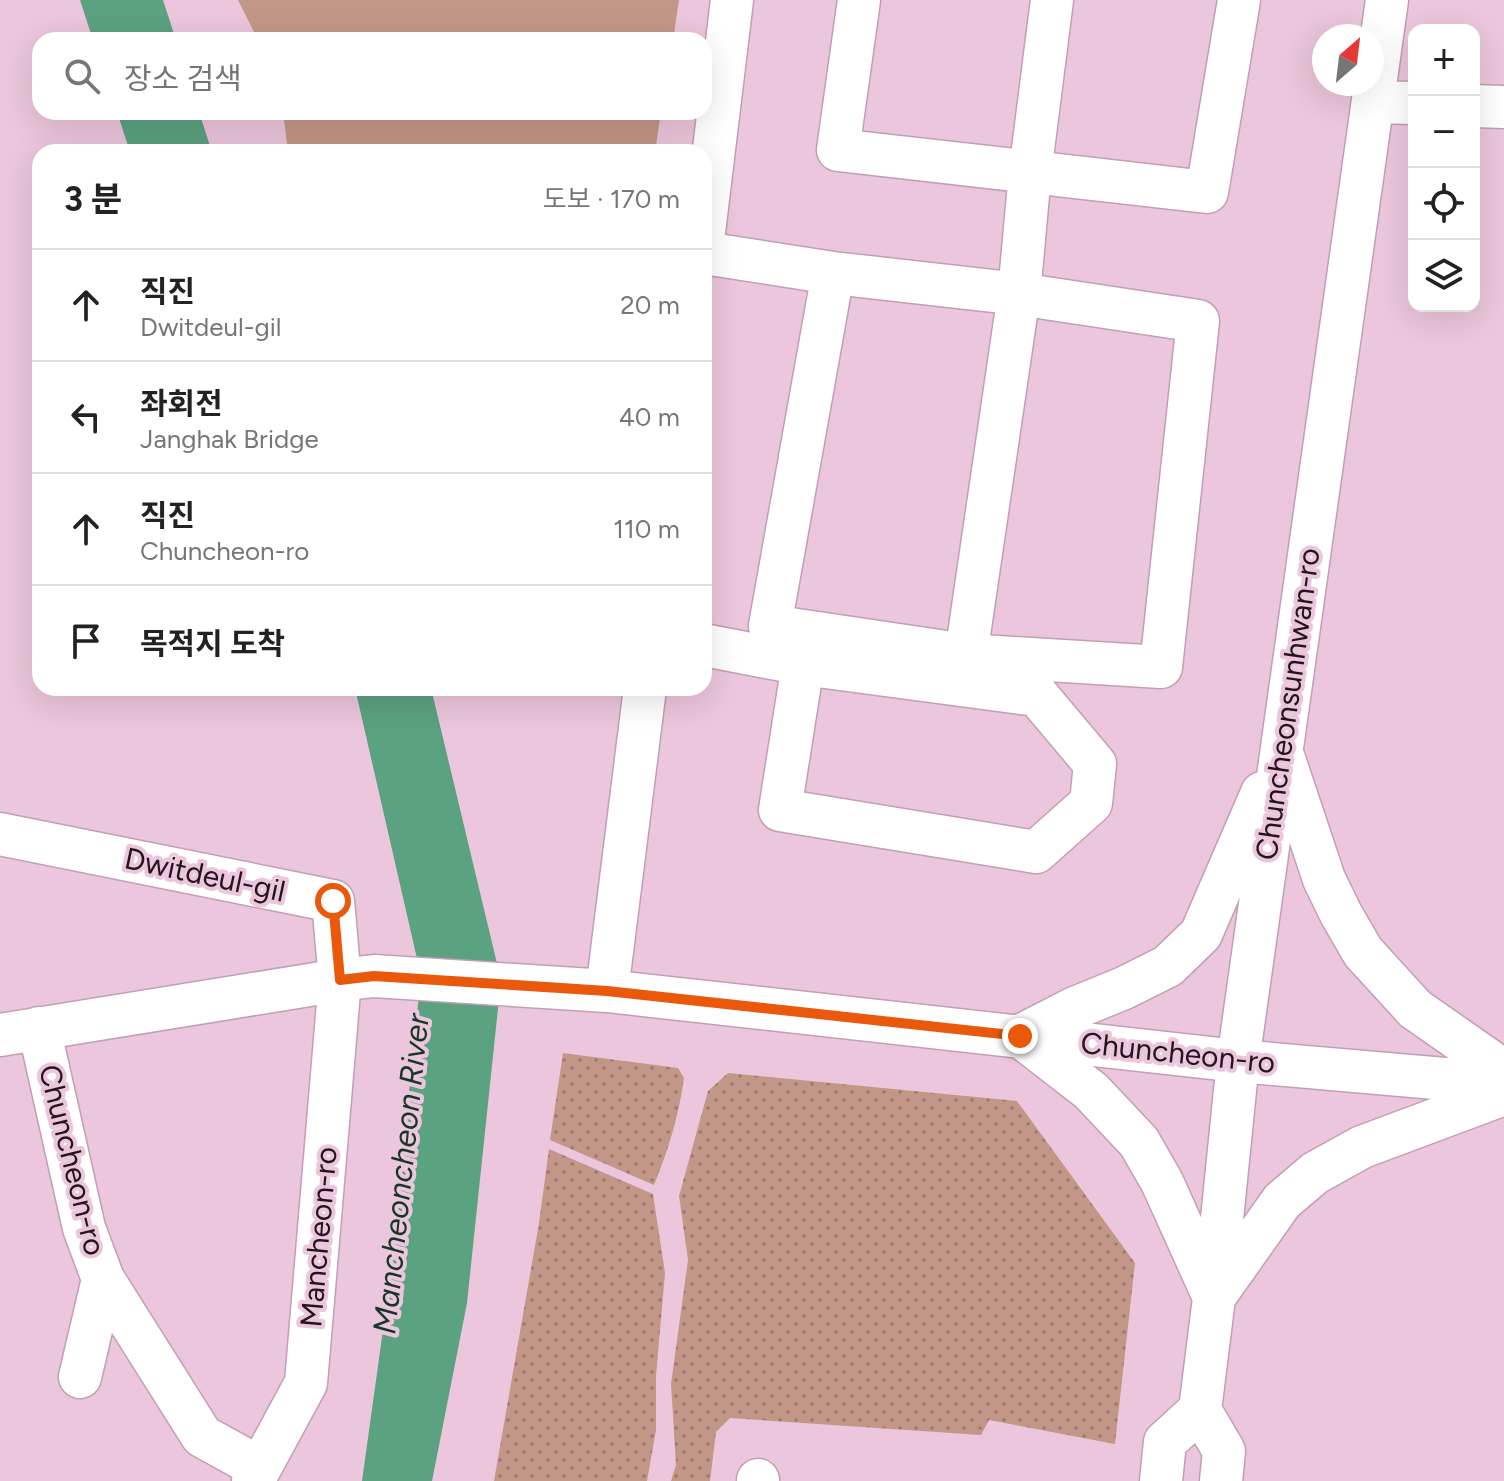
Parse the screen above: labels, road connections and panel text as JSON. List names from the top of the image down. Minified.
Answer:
{"streets":{"street":["Chuncheonsunhwan-ro","Dwitdeul-gil","Chuncheon-ro","Mancheon-ro"]},"crossings":[["Chuncheonsunhwan-ro","Chuncheon-ro"],["Dwitdeul-gil","Chuncheon-ro"],["Dwitdeul-gil","Mancheon-ro"],["Chuncheon-ro","Mancheon-ro"]],"water":["Mancheoncheon River"],"north":"top right","page":{"map_buttons":["+","−"],"search":"장소 검색","heading":["3 분","도보 · 170 m"],"list":[["직진","Dwitdeul-gil","20 m"],["좌회전","Janghak Bridge","40 m"],["직진","Chuncheon-ro","110 m"],"목적지 도착"]}}
